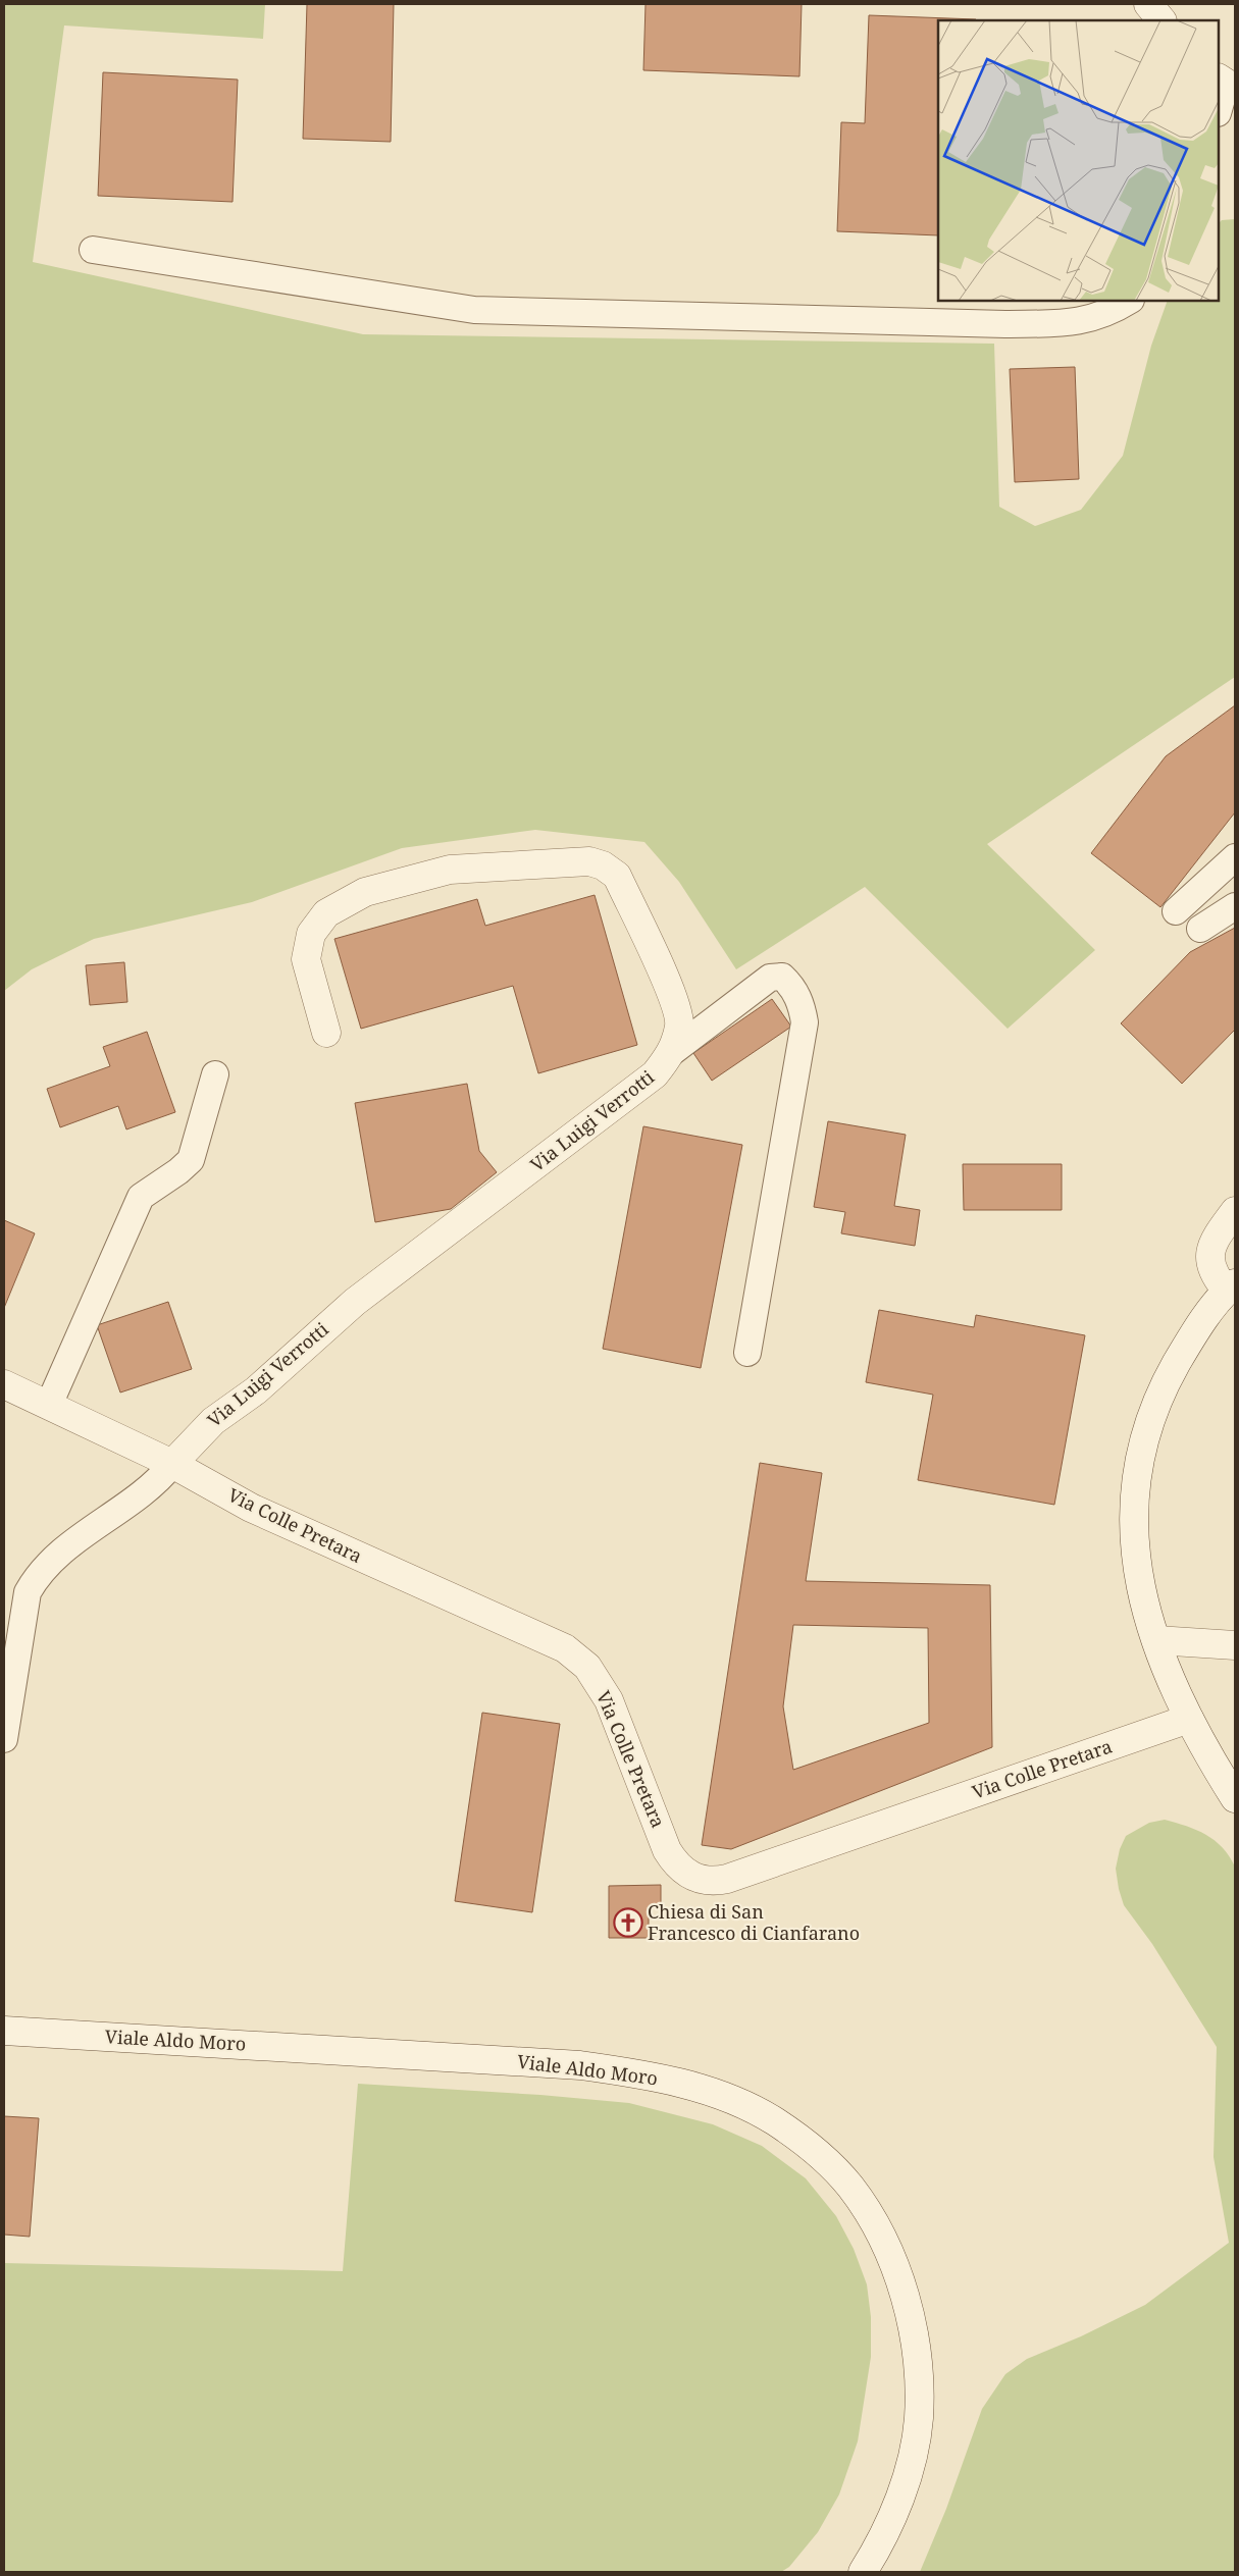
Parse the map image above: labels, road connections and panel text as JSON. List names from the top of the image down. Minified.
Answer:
{"streets":{"street":["Via Luigi Verrotti","Via Colle Pretara","Viale Aldo Moro"]},"crossings":[["Via Luigi Verrotti","Via Colle Pretara"]],"places":{"church":["Chiesa di San Francesco di Cianfarano"]}}
